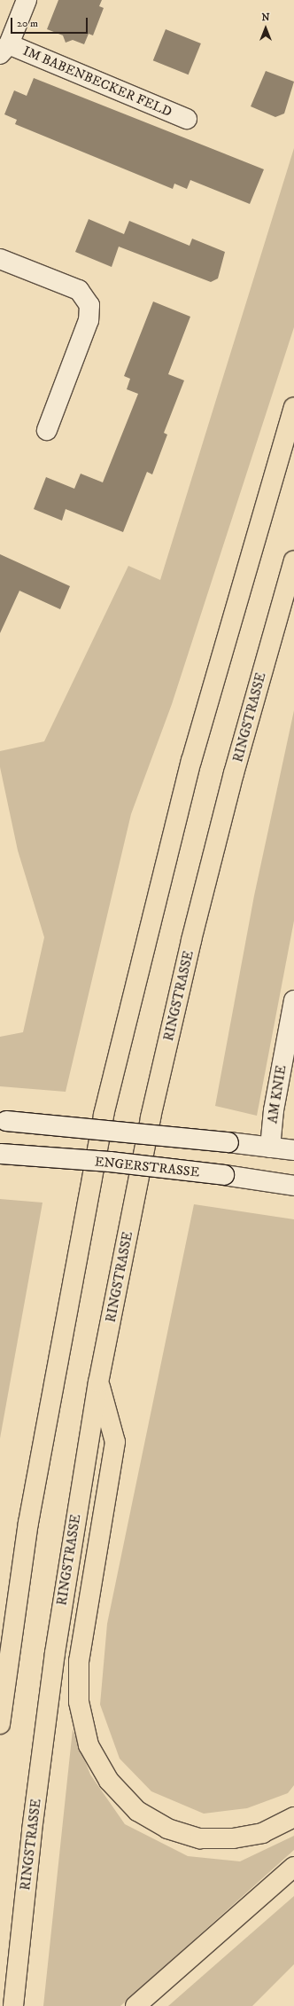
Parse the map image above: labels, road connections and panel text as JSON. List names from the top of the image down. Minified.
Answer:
{"streets":{"highway":["RINGSTRASSE"],"street":["IM BABENBECKER FELD","AM KNIE","ENGERSTRASSE"]},"scale_bar":"20 m","north":"top"}
